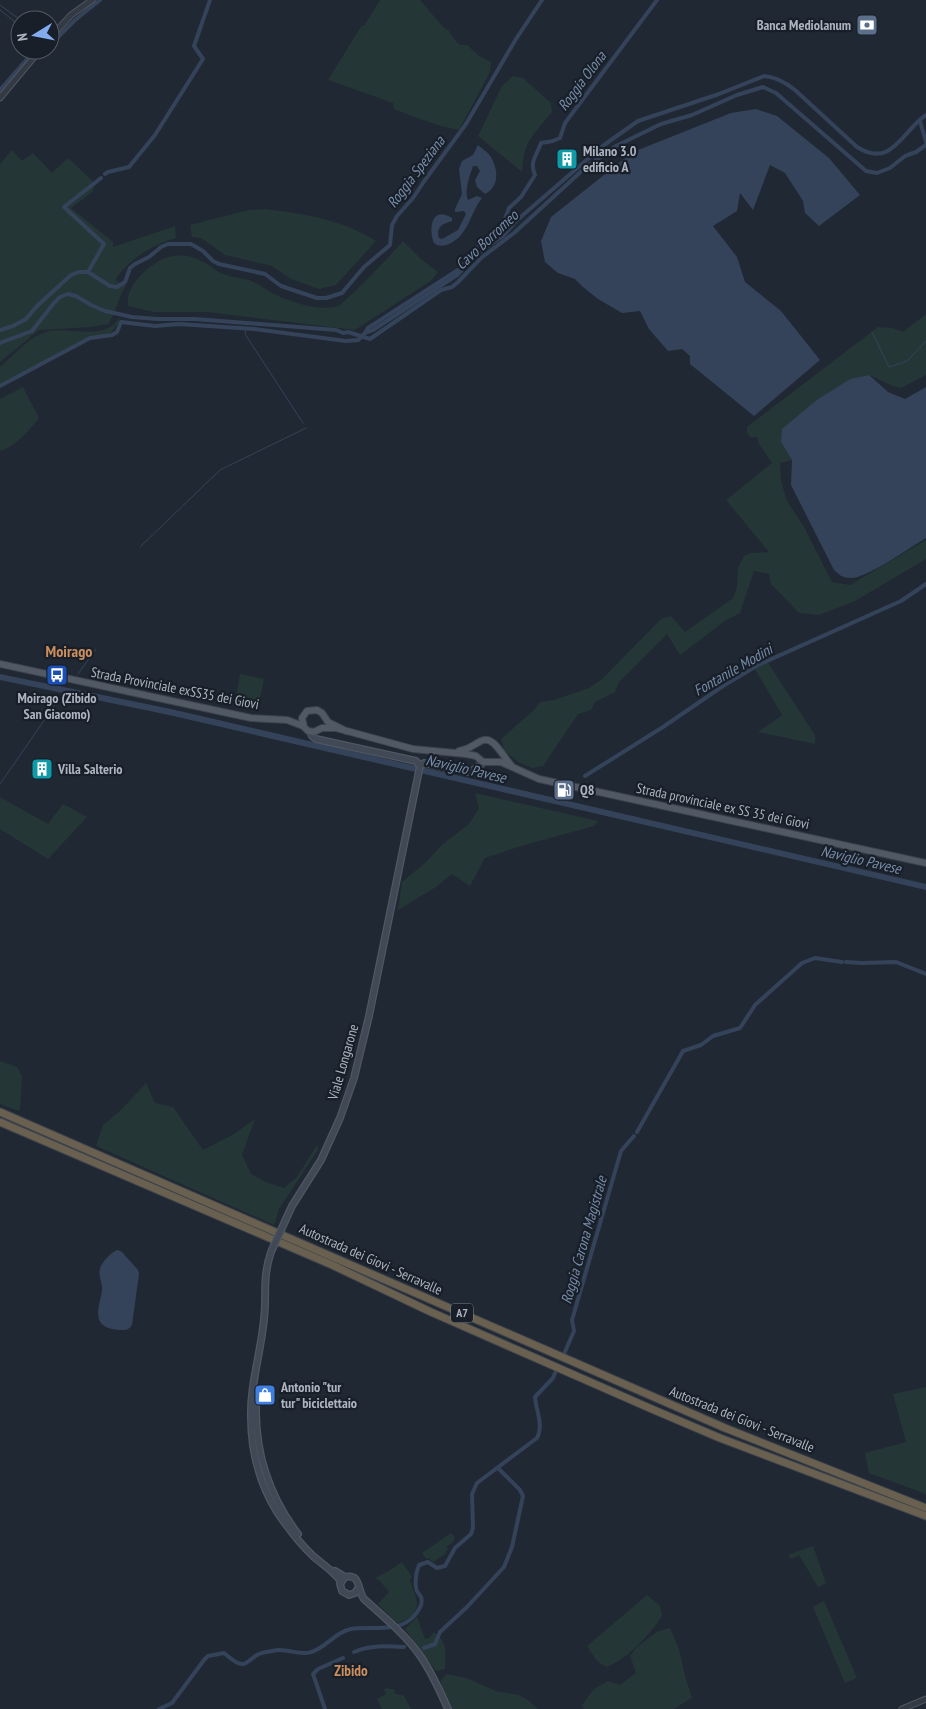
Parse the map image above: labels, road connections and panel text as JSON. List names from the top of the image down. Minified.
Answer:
{"streets":{"highway":["Autostrada dei Giovi - Serravalle","A7"],"main road":["Strada Provinciale exSS35 dei Giovi","Strada provinciale ex SS 35 dei Giovi","Viale Longarone"]},"crossings":[["Strada Provinciale exSS35 dei Giovi","Strada provinciale ex SS 35 dei Giovi"]],"districts":["Moirago","Zibido"],"water":["Roggia Olona","Roggia Speziana","Cavo Borromeo","Fontanile Modini","Naviglio Pavese","Roggia Carona Magistrale"],"places":{"bank":["Banca Mediolanum"],"building":["Milano 3.0 edificio A","Villa Salterio"],"bus stop":["Moirago (Zibido San Giacomo)"],"fuel station":["Q8"],"shop":["Antonio \"tur tur\" biciclettaio"]},"north":"left"}
